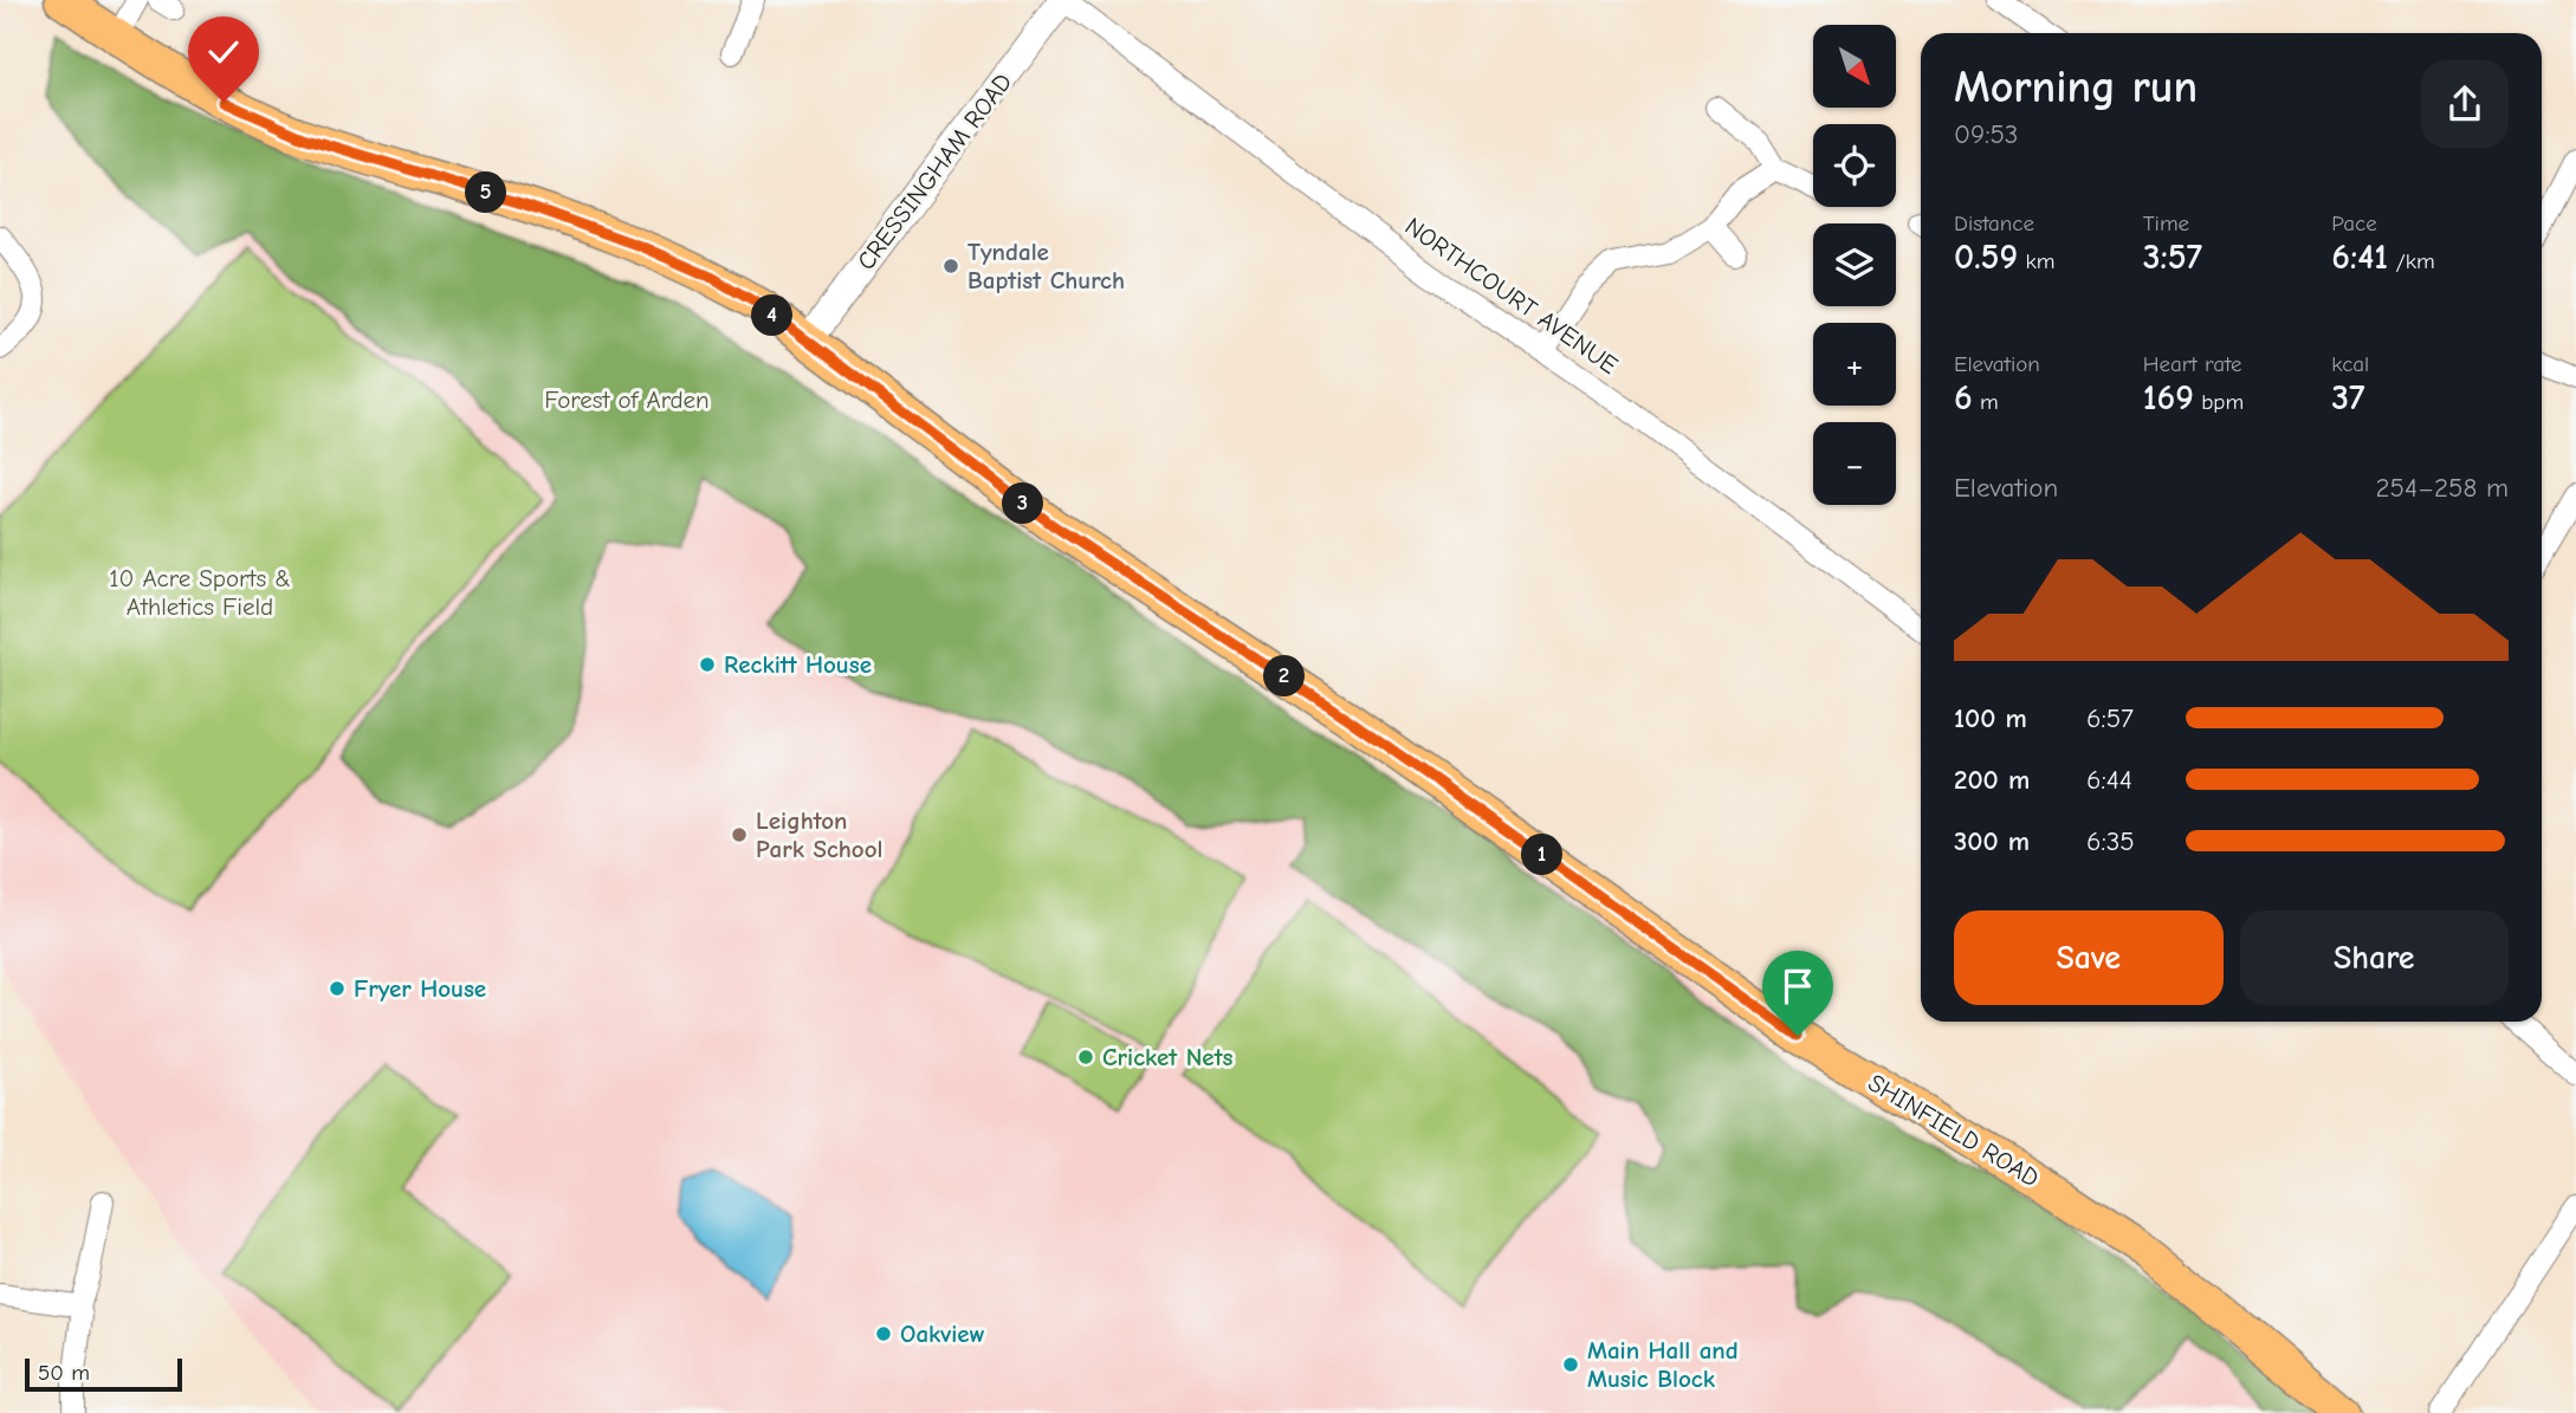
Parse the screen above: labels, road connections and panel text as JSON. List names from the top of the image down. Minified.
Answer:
{"streets":{"main road":["SHINFIELD ROAD"],"street":["CRESSINGHAM ROAD","NORTHCOURT AVENUE"]},"crossings":[["CRESSINGHAM ROAD","NORTHCOURT AVENUE"],["CRESSINGHAM ROAD","SHINFIELD ROAD"]],"parks":["Forest of Arden","10 Acre Sports & Athletics Field"],"places":["Tyndale Baptist Church","Reckitt House","Leighton Park School","Fryer House","Cricket Nets","Oakview","Main Hall and Music Block"],"scale_bar":"50 m","north":"bottom right","page":{"map_buttons":["+","−"],"heading":["Morning run","09:53"],"pins":["5","4","3","2","1"],"stats":[["Distance","0.59 km"],["Time","3:57"],["Pace","6:41 /km"],["Elevation","6 m"],["Heart rate","169 bpm"],["kcal","37"]],"chart":["Elevation","254–258 m"],"list":[{"name":"100 m","note":"6:57"},{"name":"200 m","note":"6:44"},{"name":"300 m","note":"6:35"}],"buttons":["Save","Share"],"scale":"50 m"}}
